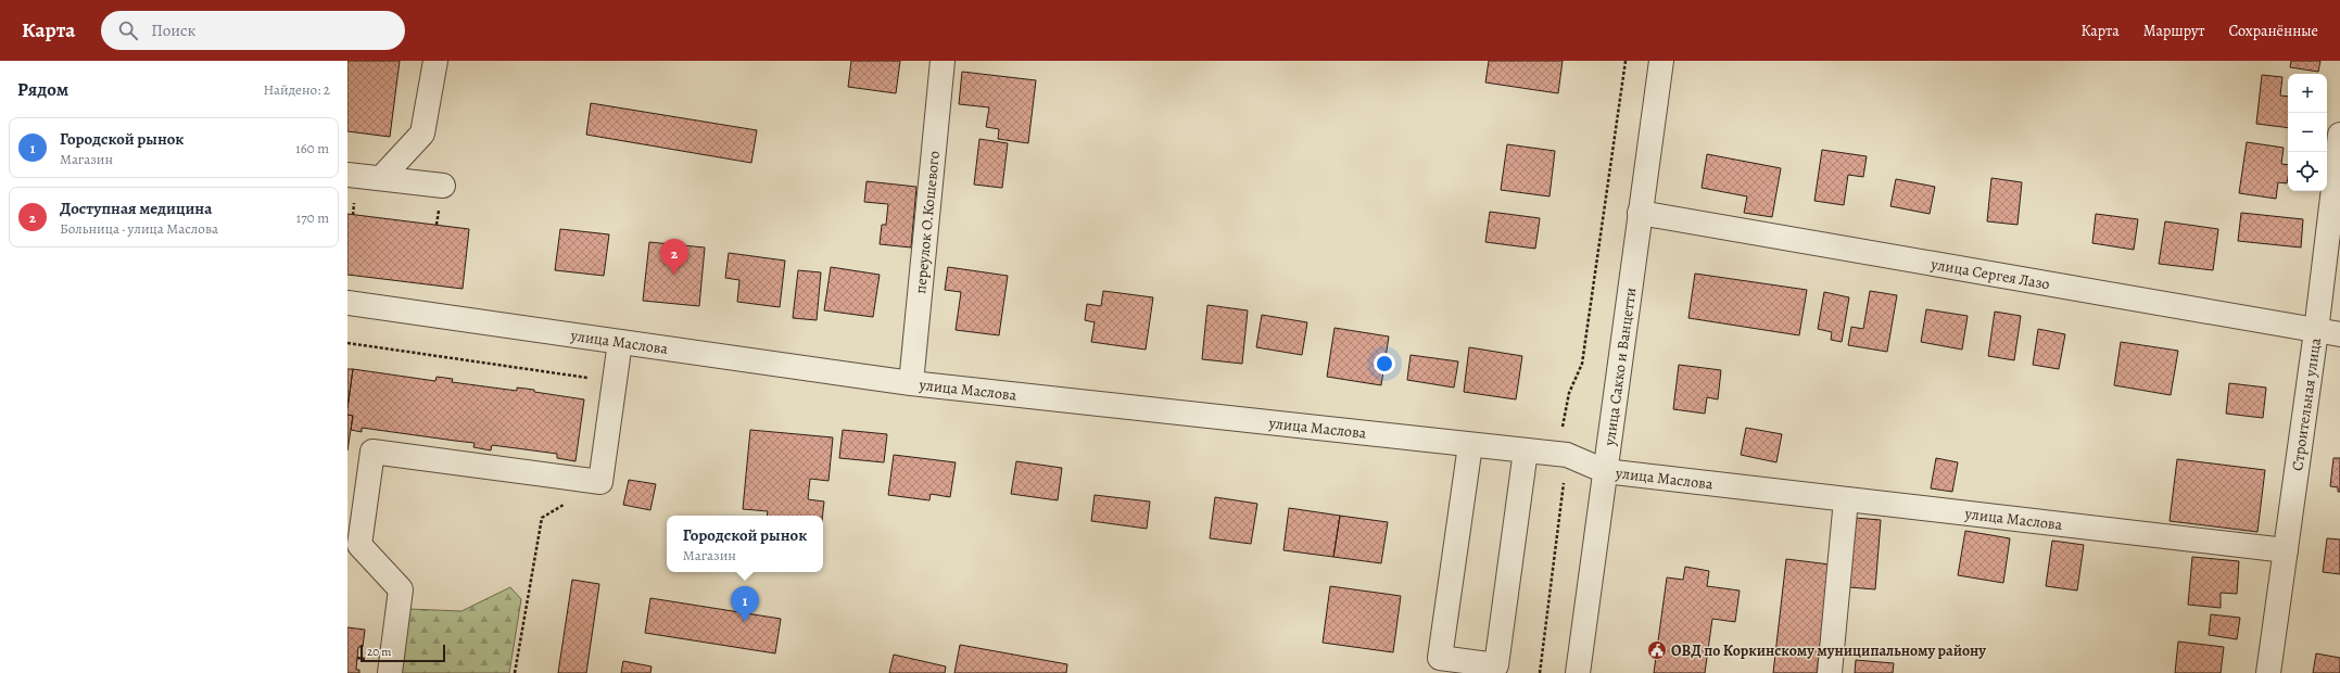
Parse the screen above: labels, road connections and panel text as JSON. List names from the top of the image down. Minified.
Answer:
{"streets":{"street":["переулок О.Кошевого","улица Сергея Лазо","улица Маслова","улица Сакко и Ванцетти","Строительная улица"]},"crossings":[["переулок О.Кошевого","улица Маслова"],["улица Сергея Лазо","улица Сакко и Ванцетти"],["улица Сергея Лазо","Строительная улица"],["улица Маслова","улица Сакко и Ванцетти"],["улица Маслова","Строительная улица"]],"places":{"public building":["ОВД по Коркинскому муниципальному району"]},"scale_bar":"20 m","page":{"header":"Карта","search":"Поиск","nav":["Карта","Маршрут","Сохранённые"],"heading":["Рядом","Найдено: 2"],"map_buttons":["+","−"],"list":[{"mark":"1","name":"Городской рынок","note":"Магазин","value":"160 m"},{"mark":"2","name":"Доступная медицина","note":"Больница · улица Маслова","value":"170 m"}],"pins":["2","1"],"popup":["Городской рынок","Магазин"],"scale":"20 m"}}
